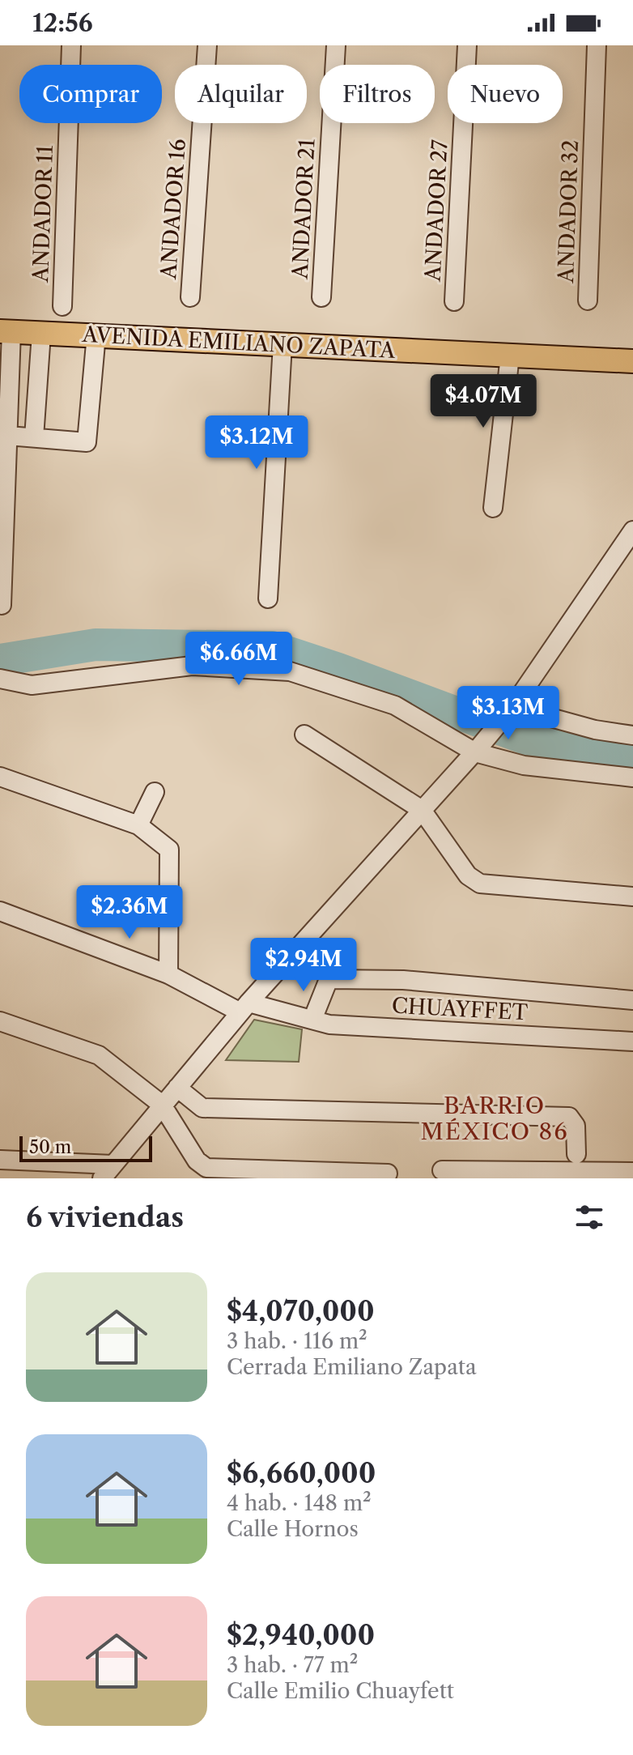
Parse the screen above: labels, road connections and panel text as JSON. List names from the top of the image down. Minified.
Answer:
{"streets":{"main road":["AVENIDA EMILIANO ZAPATA"],"street":["ANDADOR 16","ANDADOR 21","ANDADOR 27","ANDADOR 32","ANDADOR 11","CHUAYFFET"]},"districts":["BARRIO MÉXICO 86"],"scale_bar":"50 m","page":{"status":"12:56","chip":["Comprar","Alquilar","Filtros","Nuevo"],"price":["$4.07M","$3.12M","$6.66M","$3.13M","$2.36M","$2.94M"],"scale":"50 m","heading":"6 viviendas","list":[{"name":"$4,070,000","note":"3 hab. · 116 m² · Cerrada Emiliano Zapata"},{"name":"$6,660,000","note":"4 hab. · 148 m² · Calle Hornos"},{"name":"$2,940,000","note":"3 hab. · 77 m² · Calle Emilio Chuayfett"}]}}
